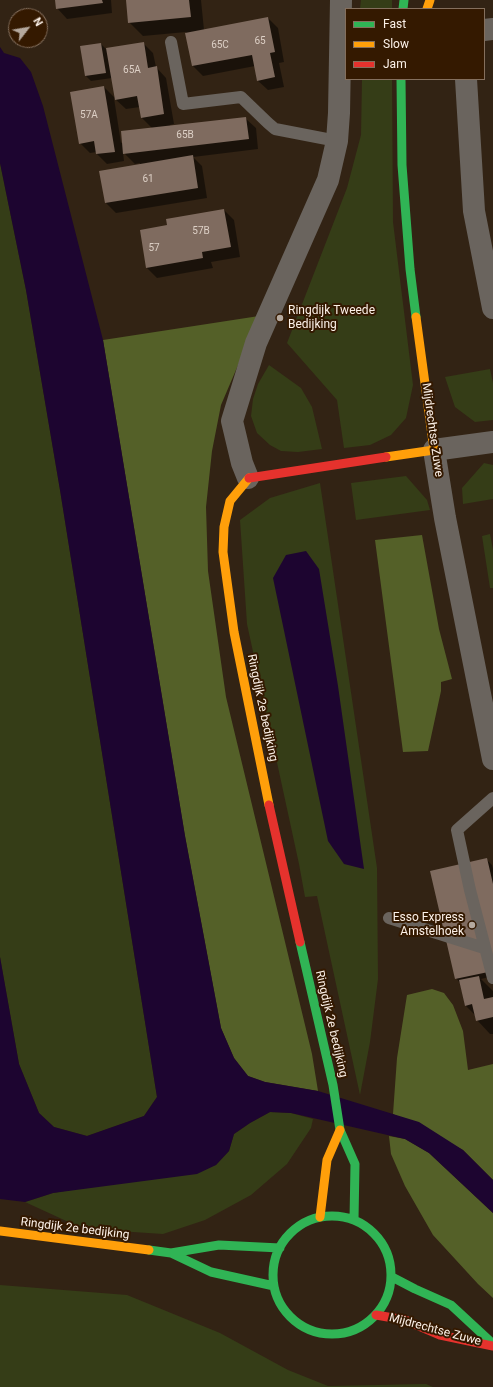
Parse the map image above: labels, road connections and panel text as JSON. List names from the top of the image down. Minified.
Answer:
{"streets":{"street":["Mijdrechtse Zuwe","Ringdijk 2e bedijking"]},"crossings":[["Mijdrechtse Zuwe","Ringdijk 2e bedijking"]],"places":["Ringdijk Tweede Bedijking","Esso Express Amstelhoek"],"house_numbers":["65","65C","65A","57A","65B","61","57B","57"],"legend":["Fast","Slow","Jam"],"north":"top right"}
